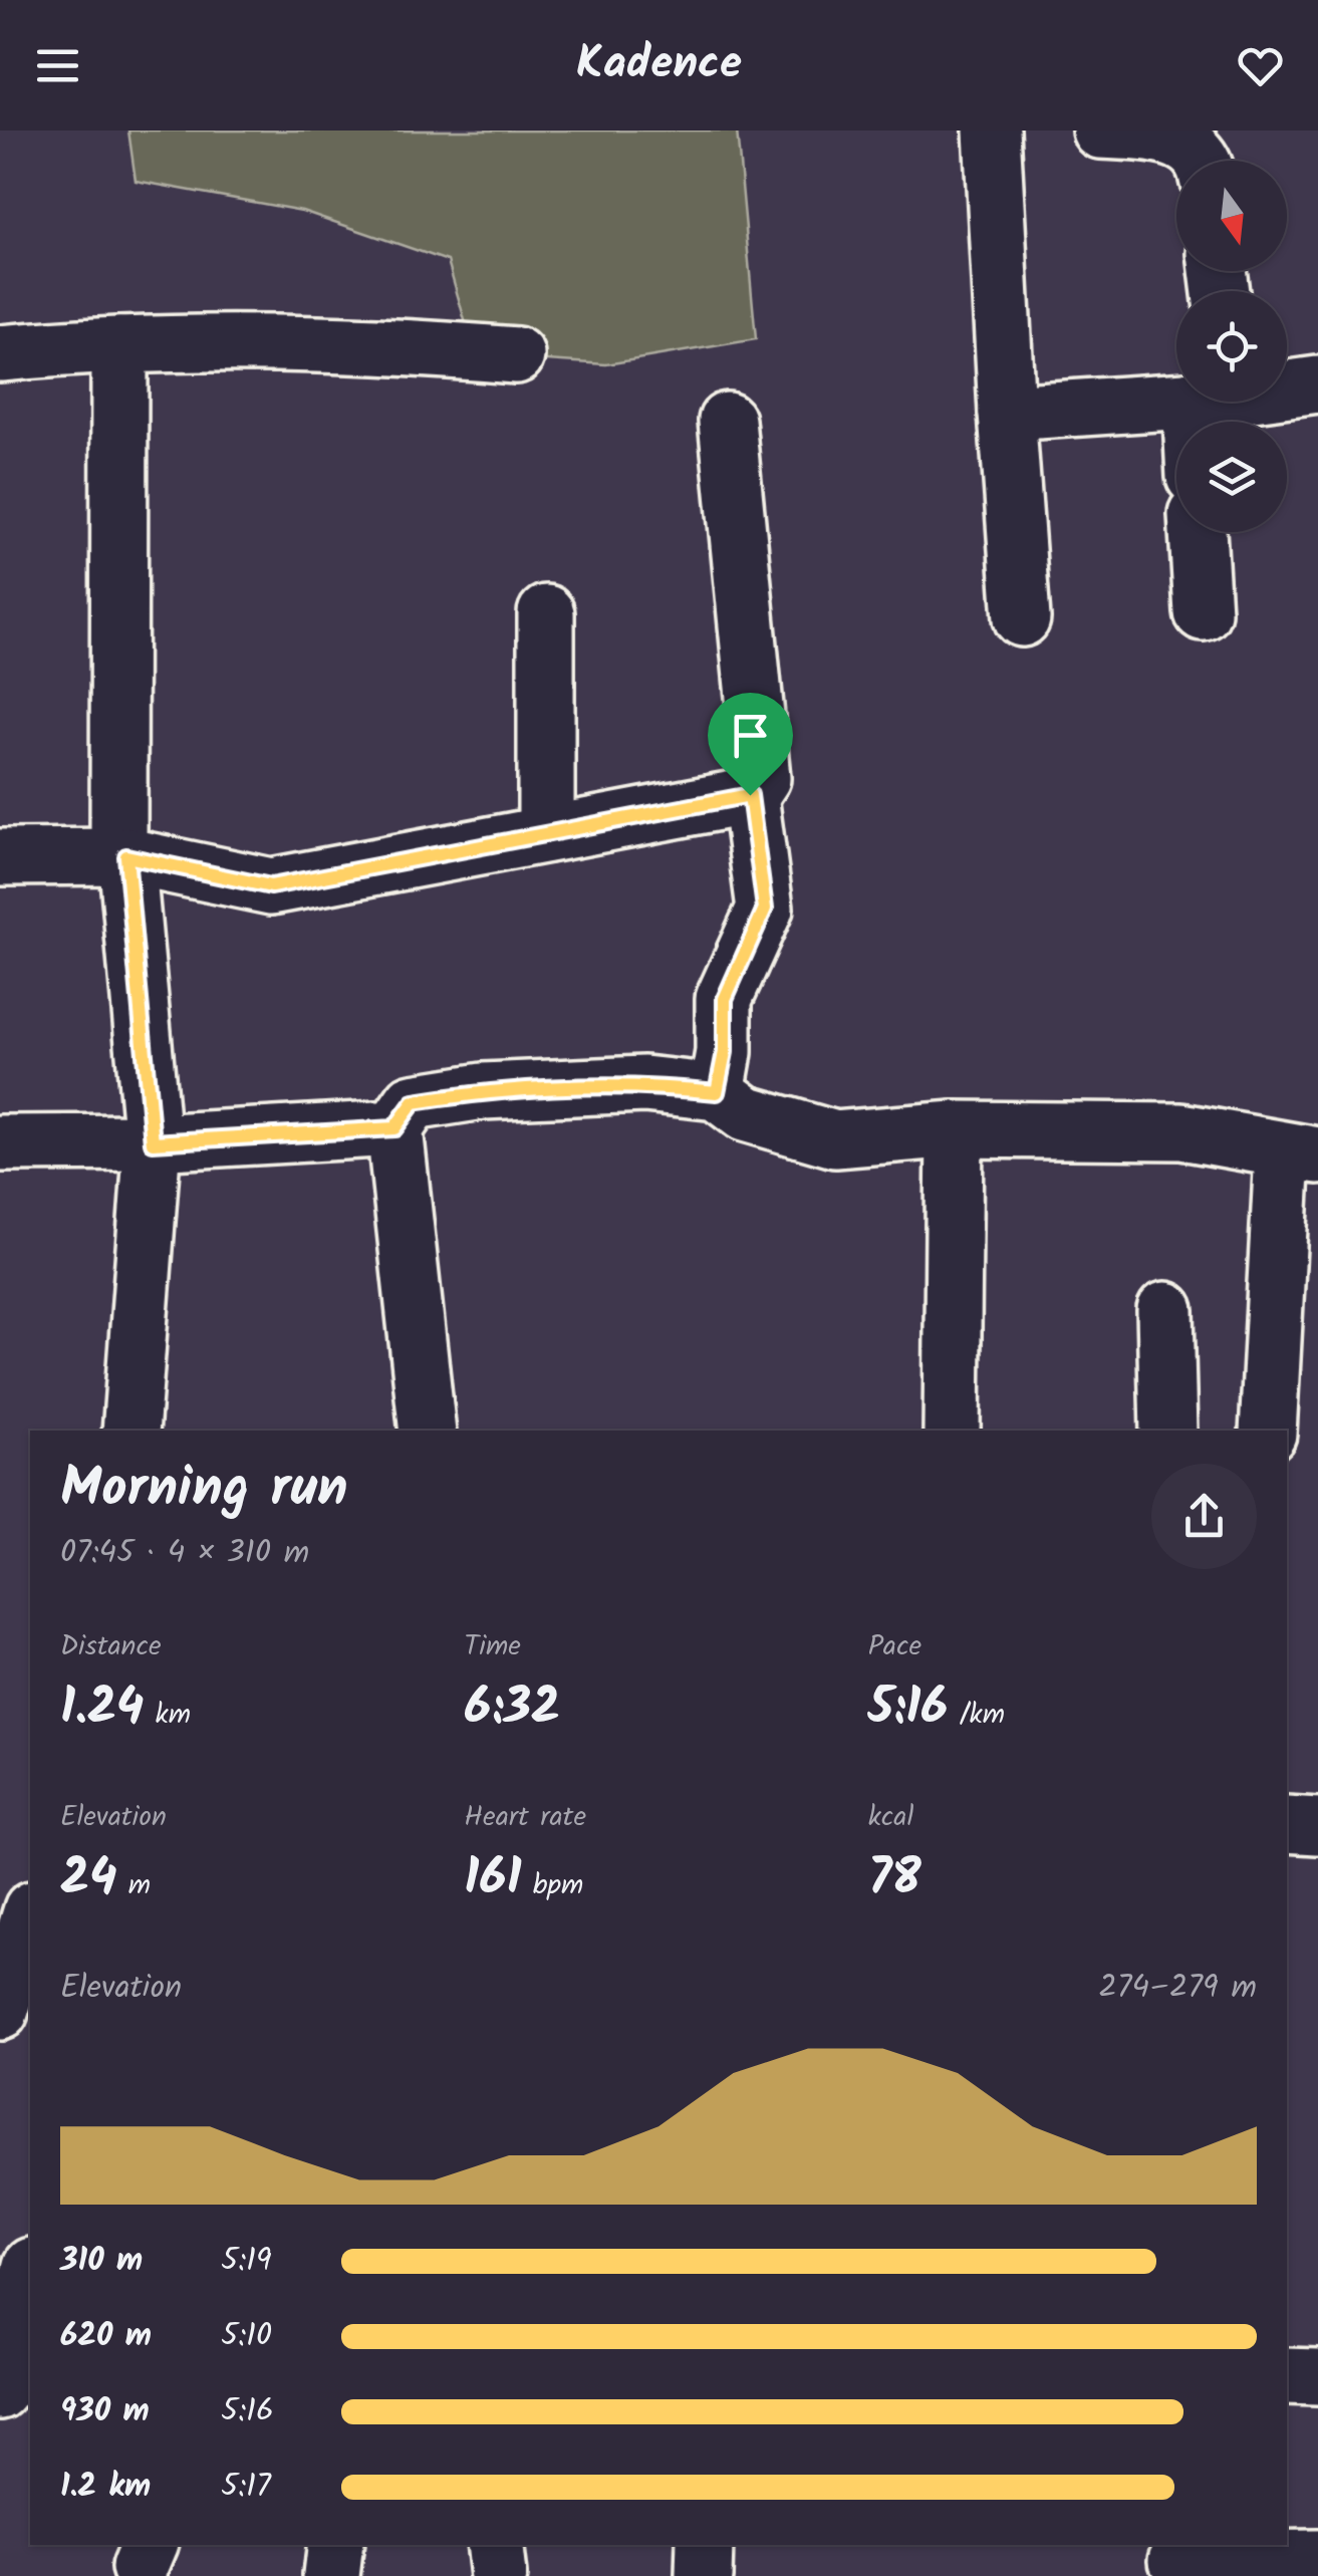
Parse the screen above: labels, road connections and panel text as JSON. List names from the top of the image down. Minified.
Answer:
{"north":"bottom","page":{"header":"Kadence","heading":["Morning run","07:45 · 4 × 310 m"],"stats":[["Distance","1.24 km"],["Time","6:32"],["Pace","5:16 /km"],["Elevation","24 m"],["Heart rate","161 bpm"],["kcal","78"]],"chart":["Elevation","274–279 m"],"list":[{"name":"310 m","note":"5:19"},{"name":"620 m","note":"5:10"},{"name":"930 m","note":"5:16"},{"name":"1.2 km","note":"5:17"}]}}
